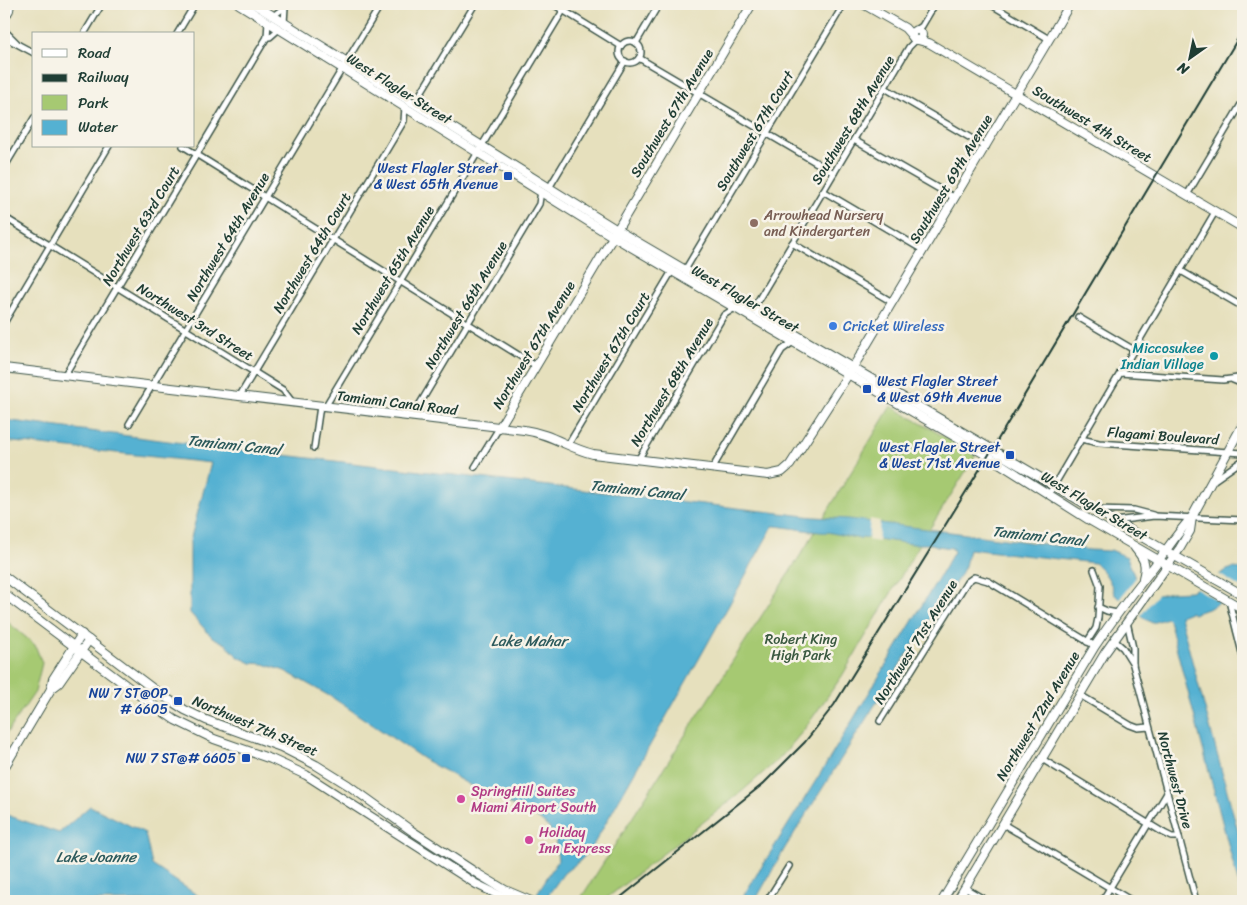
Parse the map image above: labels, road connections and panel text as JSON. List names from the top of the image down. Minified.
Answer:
{"streets":{"main road":["West Flagler Street","Southwest 67th Avenue","Southwest 4th Street","Southwest 69th Avenue","Northwest 67th Avenue","Tamiami Canal Road","Northwest 72nd Avenue","Northwest 7th Street"],"street":["Southwest 68th Avenue","Southwest 67th Court","Northwest 63rd Court","Northwest 64th Avenue","Northwest 64th Court","Northwest 65th Avenue","Northwest 66th Avenue","Northwest 3rd Street","Northwest 67th Court","Northwest 68th Avenue","Flagami Boulevard","Northwest 71st Avenue","Northwest Drive"]},"crossings":[["West Flagler Street","Southwest 67th Avenue"],["West Flagler Street","Southwest 68th Avenue"],["West Flagler Street","Southwest 67th Court"],["West Flagler Street","Southwest 69th Avenue"],["West Flagler Street","Northwest 63rd Court"],["West Flagler Street","Northwest 64th Avenue"],["West Flagler Street","Northwest 64th Court"],["West Flagler Street","Northwest 65th Avenue"],["West Flagler Street","Northwest 66th Avenue"],["West Flagler Street","Northwest 67th Avenue"],["West Flagler Street","Northwest 67th Court"],["West Flagler Street","Northwest 68th Avenue"],["West Flagler Street","Northwest 72nd Avenue"],["Southwest 67th Avenue","Northwest 67th Avenue"],["Southwest 68th Avenue","Southwest 4th Street"],["Southwest 4th Street","Southwest 69th Avenue"],["Southwest 69th Avenue","Tamiami Canal Road"],["Northwest 63rd Court","Northwest 3rd Street"],["Northwest 63rd Court","Tamiami Canal Road"],["Northwest 64th Avenue","Northwest 3rd Street"],["Northwest 64th Avenue","Tamiami Canal Road"],["Northwest 64th Court","Northwest 3rd Street"],["Northwest 64th Court","Tamiami Canal Road"],["Northwest 65th Avenue","Tamiami Canal Road"],["Northwest 66th Avenue","Tamiami Canal Road"],["Northwest 3rd Street","Tamiami Canal Road"],["Northwest 67th Avenue","Tamiami Canal Road"],["Northwest 67th Court","Tamiami Canal Road"],["Northwest 68th Avenue","Tamiami Canal Road"],["Northwest 71st Avenue","Northwest 72nd Avenue"],["Northwest 72nd Avenue","Northwest Drive"]],"water":["Tamiami Canal","Lake Mahar","Lake Joanne"],"parks":["Robert King High Park"],"places":{"transit":["West Flagler Street & West 65th Avenue","West Flagler Street & West 69th Avenue","West Flagler Street & West 71st Avenue","NW 7 ST@OP # 6605","NW 7 ST@# 6605"],"other":["Arrowhead Nursery and Kindergarten","Cricket Wireless","Miccosukee Indian Village","SpringHill Suites Miami Airport South","Holiday Inn Express"]},"legend":["Road","Railway","Park","Water"],"north":"bottom left"}
